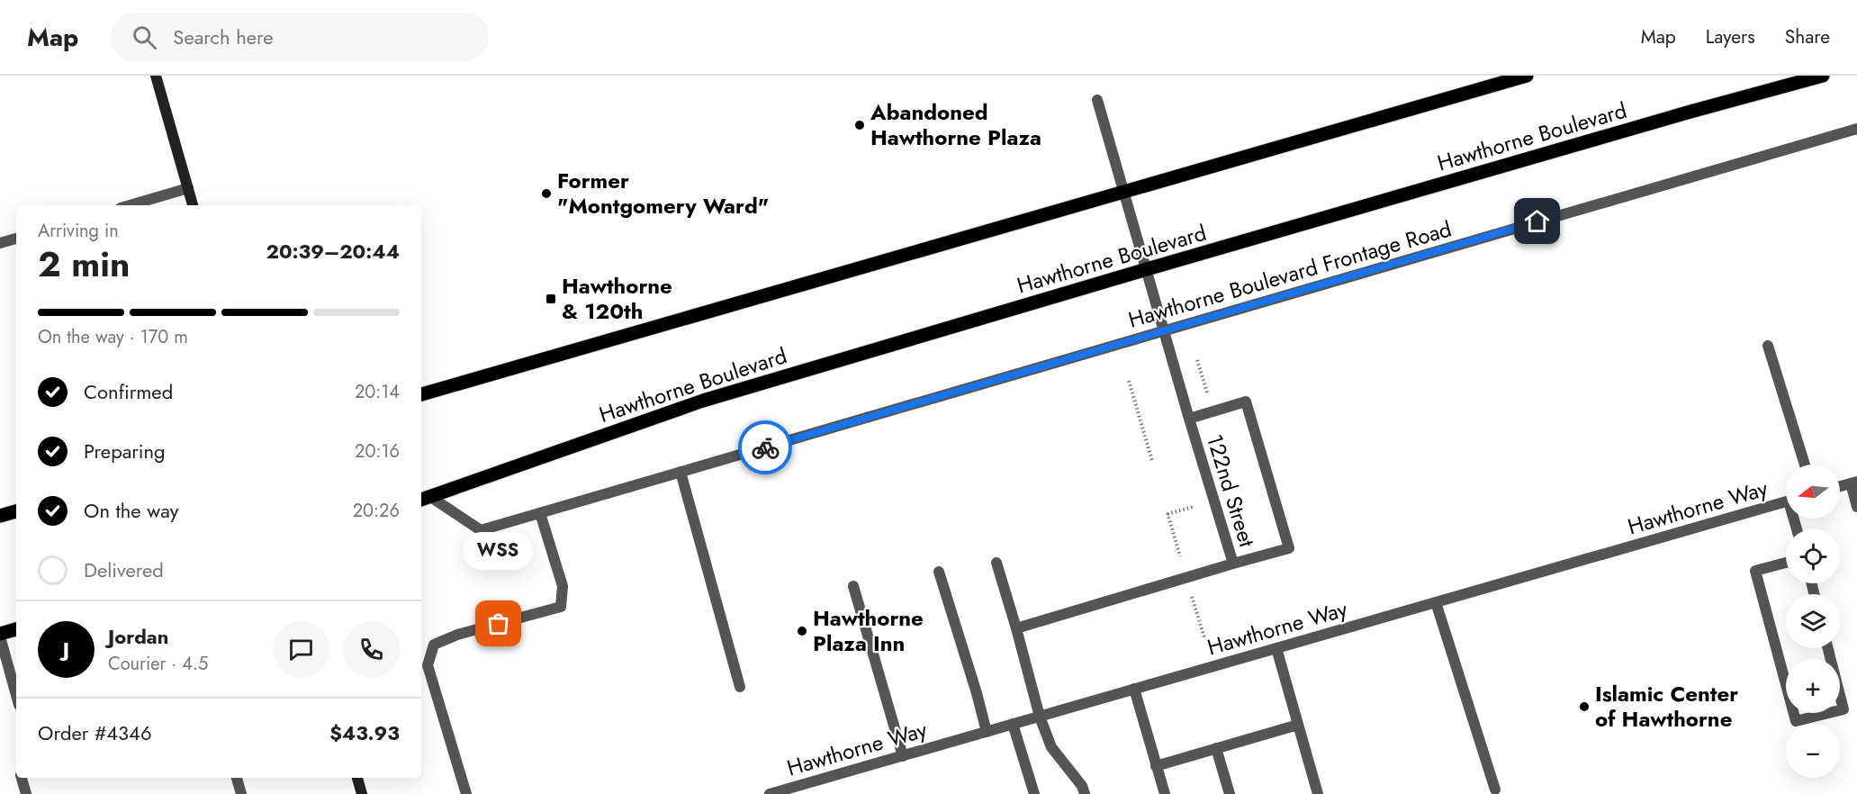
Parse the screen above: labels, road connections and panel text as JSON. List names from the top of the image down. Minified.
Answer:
{"streets":{"main road":["Hawthorne Boulevard"],"street":["Hawthorne Boulevard Frontage Road","122nd Street","Hawthorne Way"]},"crossings":[["Hawthorne Boulevard","Hawthorne Boulevard Frontage Road"],["Hawthorne Boulevard","122nd Street"],["Hawthorne Boulevard Frontage Road","122nd Street"]],"places":{"other":["Abandoned Hawthorne Plaza","Former \"Montgomery Ward\"","WSS","Hawthorne Plaza Inn","Islamic Center of Hawthorne"],"transit":["Hawthorne & 120th"]},"north":"left","page":{"header":"Map","search":"Search here","nav":["Map","Layers","Share"],"heading":["2 min","Arriving in","20:39–20:44"],"panel":["Jordan","Courier · 4.5","Order #4346","$43.93"],"bar":"On the way · 170 m","list":[["Confirmed","20:14"],["Preparing","20:16"],["On the way","20:26"],"Delivered"],"map_buttons":["+","−"],"bubble":"WSS","round":"J"}}
